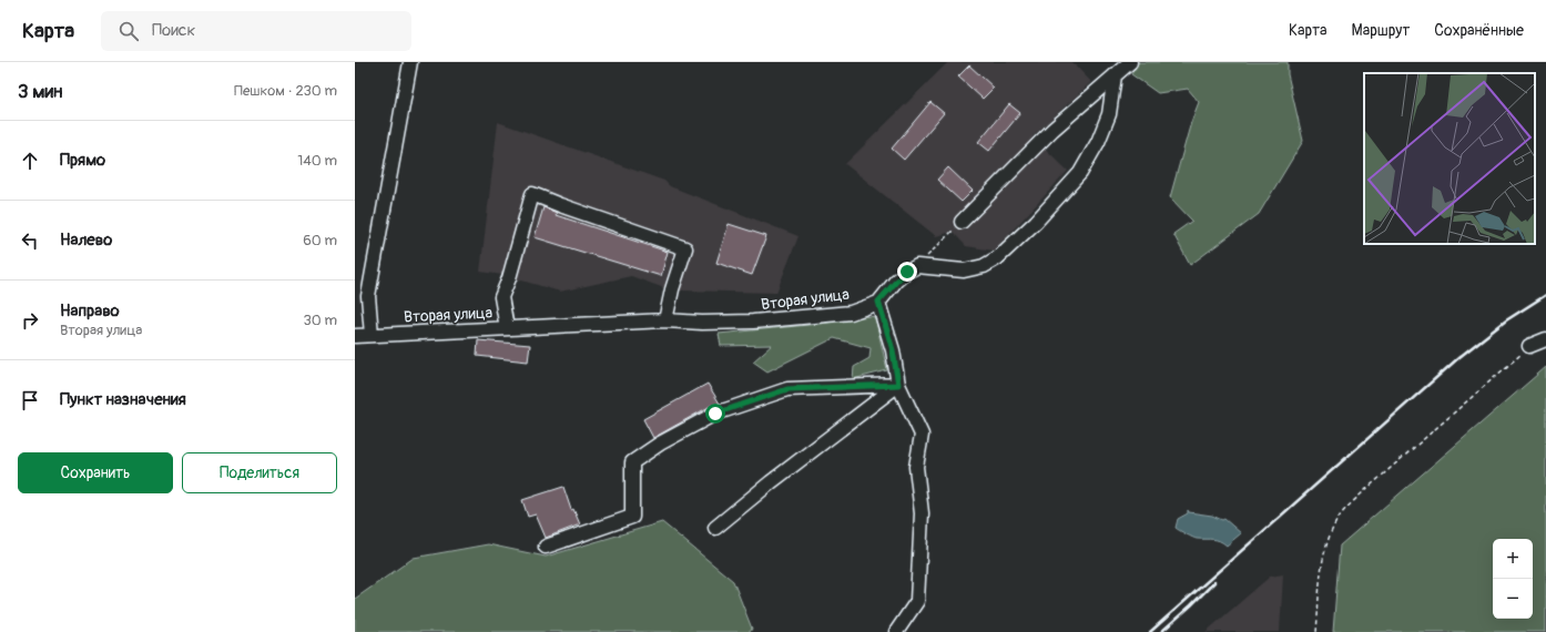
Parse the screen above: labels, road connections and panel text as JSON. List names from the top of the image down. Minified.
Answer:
{"streets":{"street":["Вторая улица"]},"page":{"header":"Карта","search":"Поиск","nav":["Карта","Маршрут","Сохранённые"],"heading":["3 мин","Пешком · 230 m"],"list":[["Прямо","140 m"],["Налево","60 m"],["Направо","Вторая улица","30 m"],"Пункт назначения"],"buttons":["Сохранить","Поделиться"],"map_buttons":["+","−"]}}
